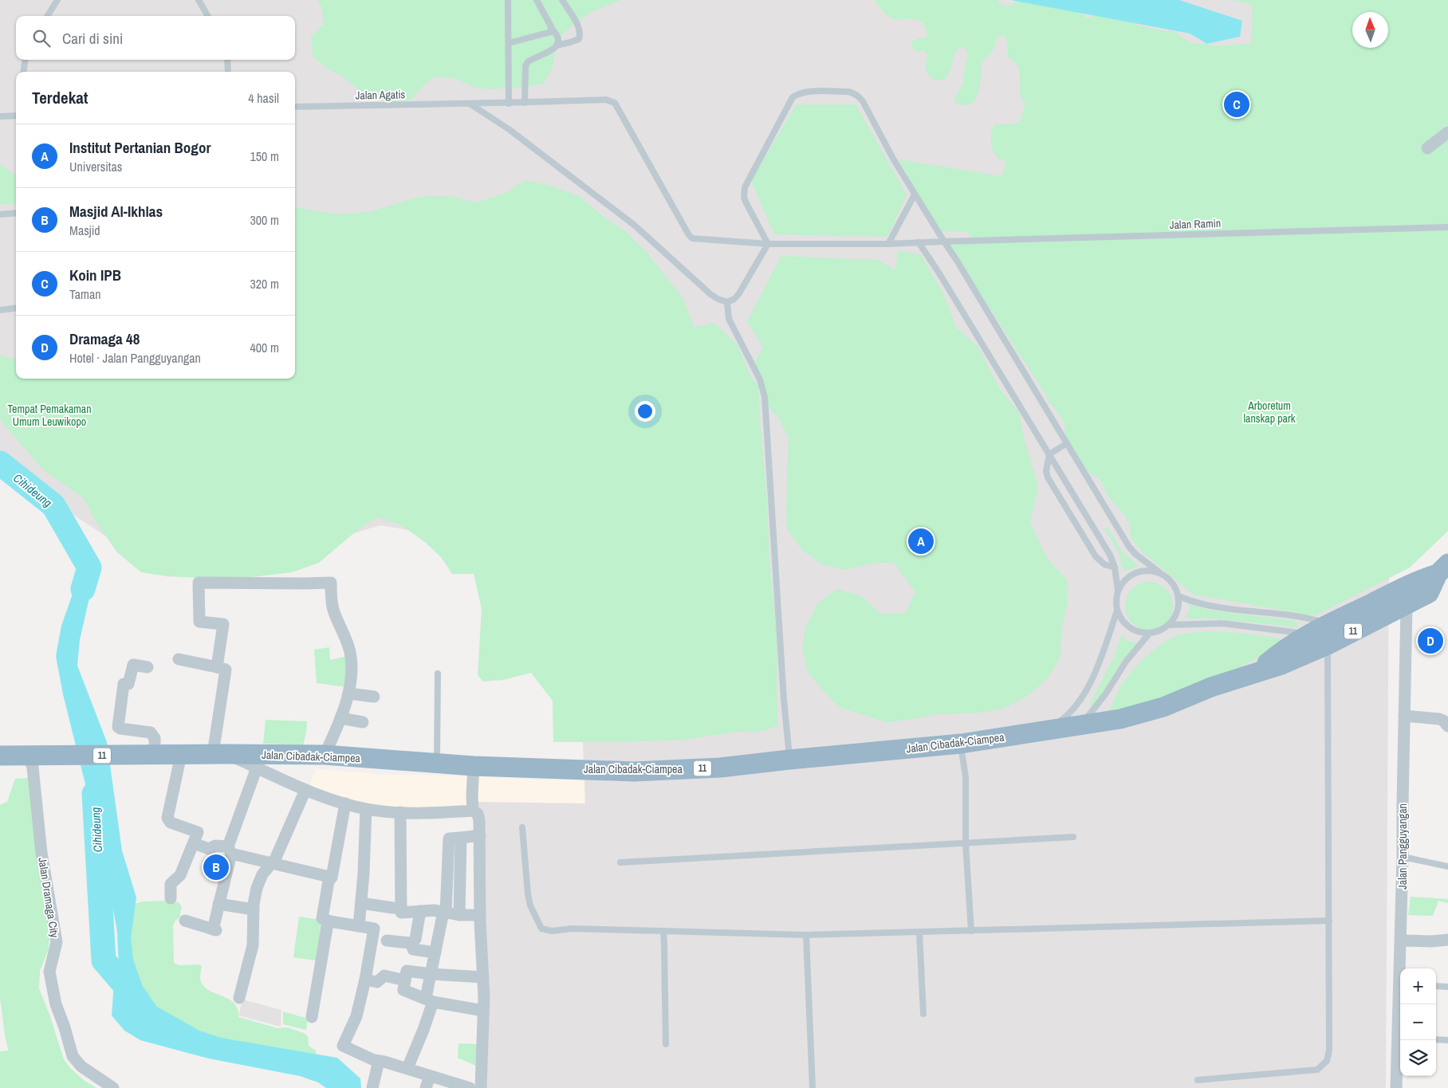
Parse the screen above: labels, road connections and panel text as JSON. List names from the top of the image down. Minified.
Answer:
{"streets":{"highway":["11","Jalan Cibadak-Ciampea"],"street":["Jalan Pangguyangan","Jalan Dramaga City"],"lane":["Jalan Agatis","Jalan Ramin"]},"crossings":[["Jalan Agatis","Jalan Ramin"],["11","Jalan Cibadak-Ciampea"],["11","Jalan Pangguyangan"],["Jalan Cibadak-Ciampea","Jalan Dramaga City"]],"water":["Cihideung"],"parks":["Arboretum lanskap park","Tempat Pemakaman Umum Leuwikopo"],"north":"top","page":{"search":"Cari di sini","heading":["Terdekat","4 hasil"],"pins":["C","A","D","B"],"list":[{"mark":"A","name":"Institut Pertanian Bogor","note":"Universitas","value":"150 m"},{"mark":"B","name":"Masjid Al-Ikhlas","note":"Masjid","value":"300 m"},{"mark":"C","name":"Koin IPB","note":"Taman","value":"320 m"},{"mark":"D","name":"Dramaga 48","note":"Hotel · Jalan Pangguyangan","value":"400 m"}],"map_buttons":["+","−"]}}
